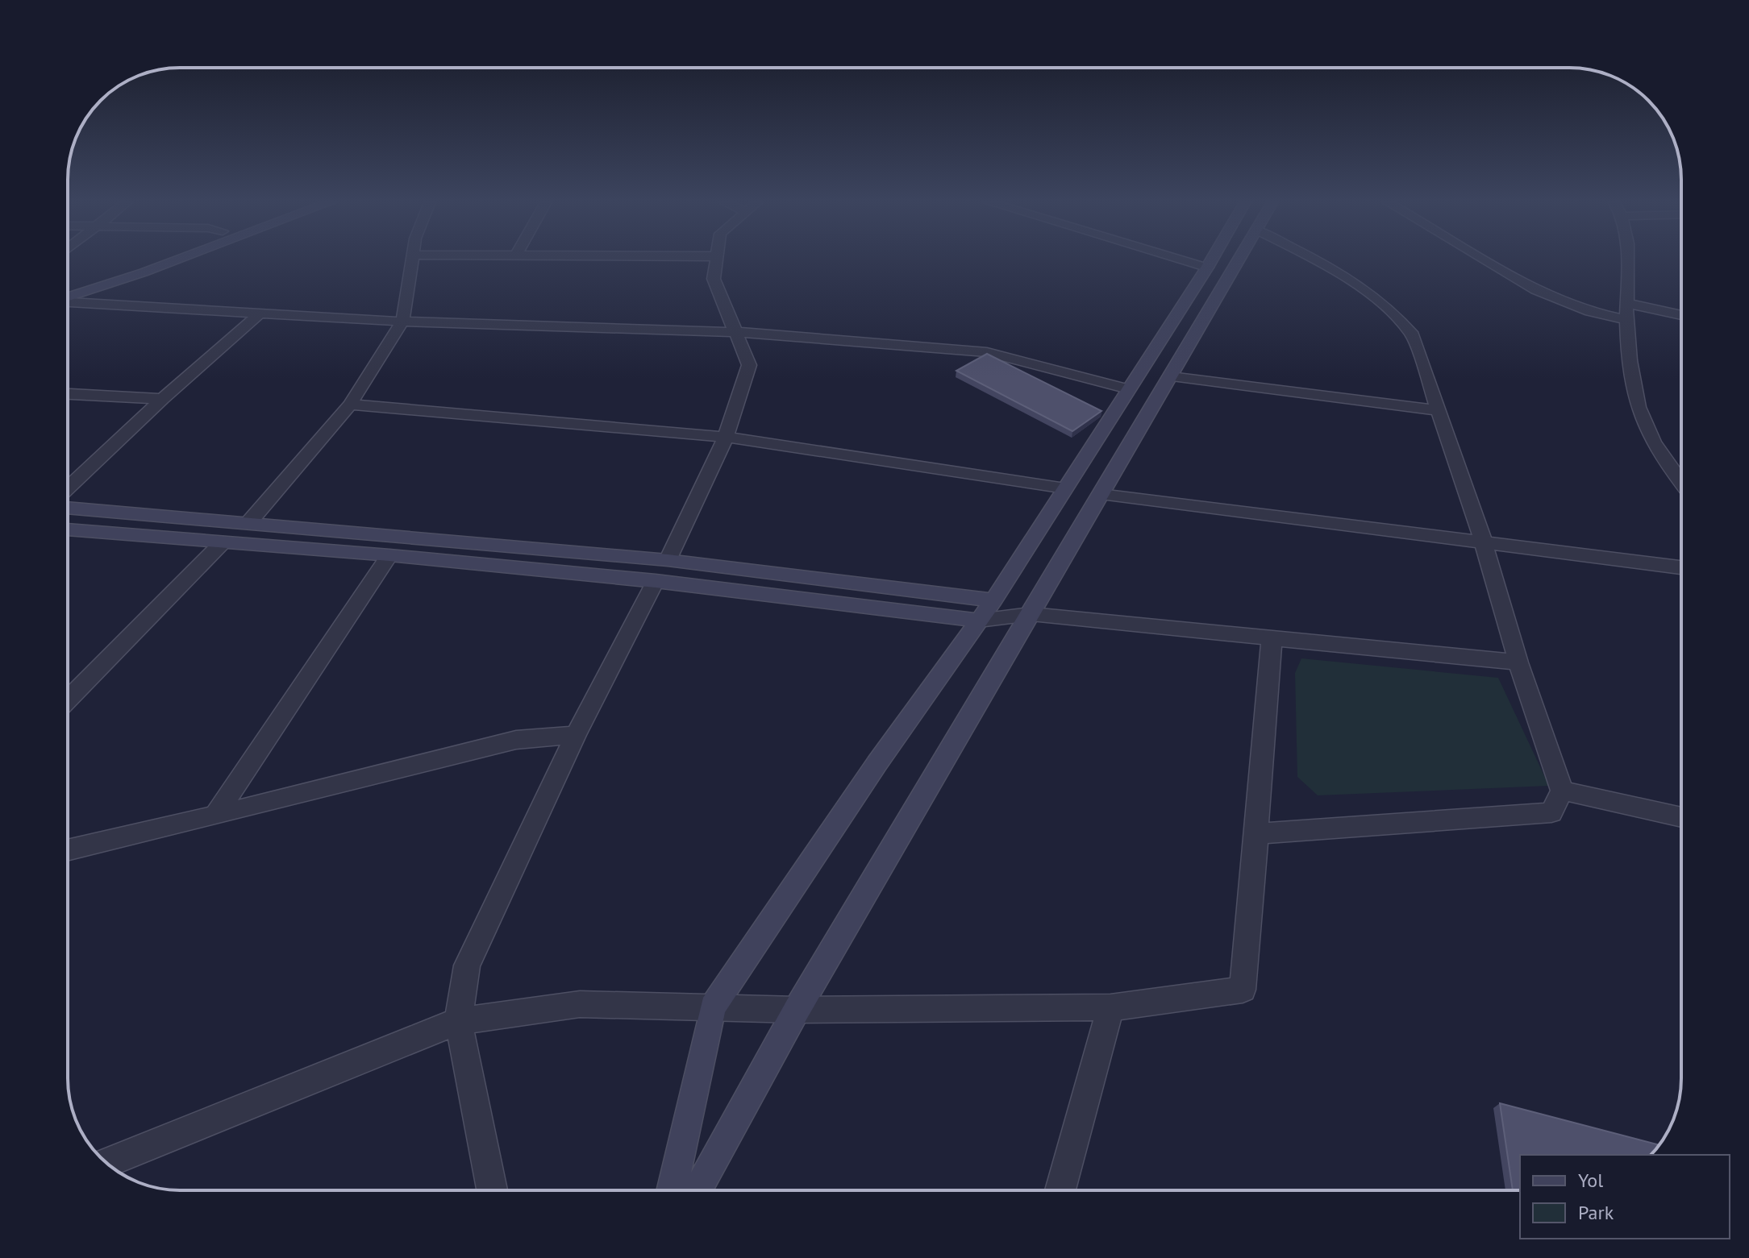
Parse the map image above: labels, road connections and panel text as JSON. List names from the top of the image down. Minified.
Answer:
{"legend":["Yol","Park"]}
